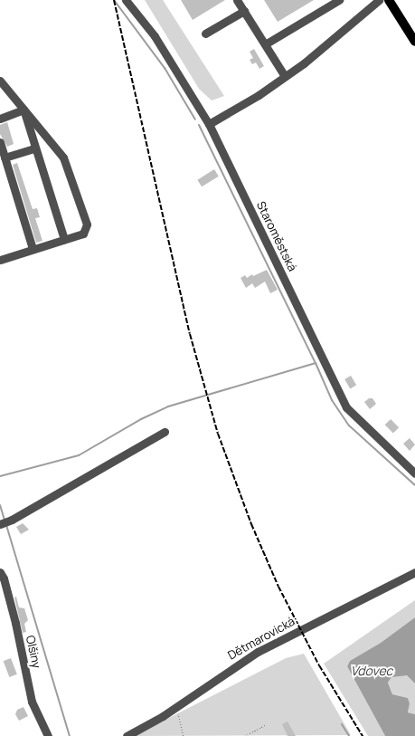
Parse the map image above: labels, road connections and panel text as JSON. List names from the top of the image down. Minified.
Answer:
{"streets":{"street":["Staroměstská","Dětmarovická","Olšiny"]},"water":["Vdovec"]}
